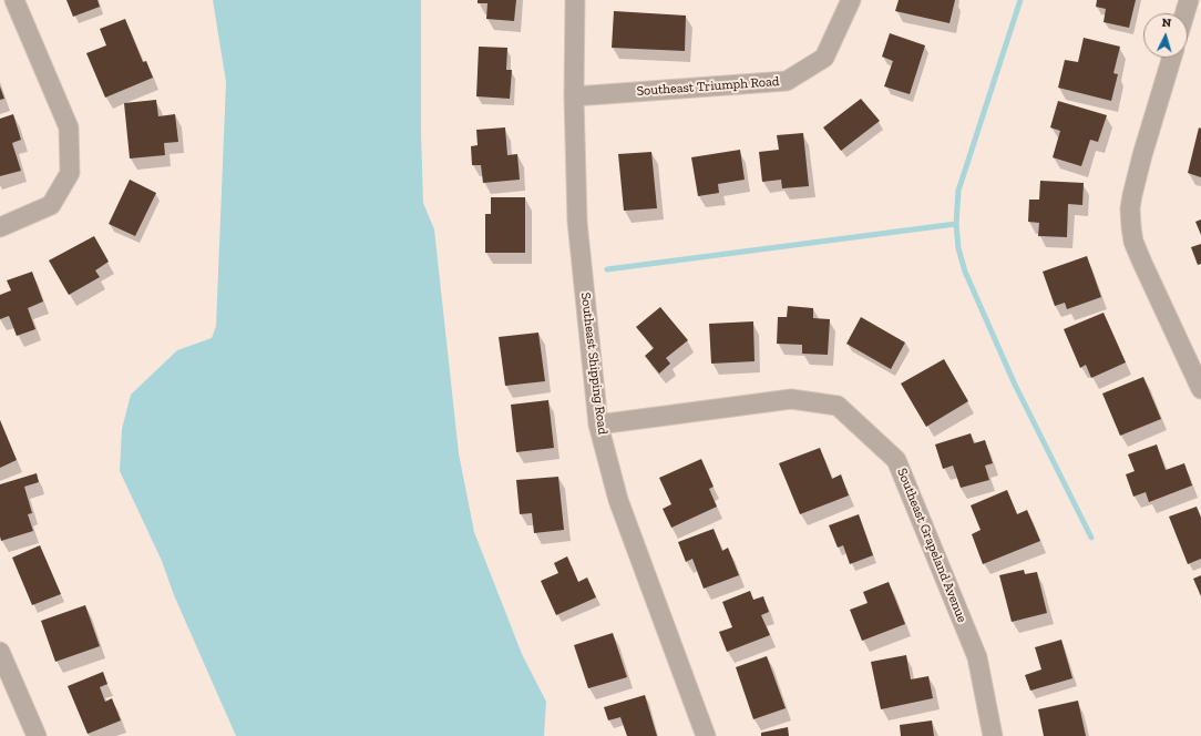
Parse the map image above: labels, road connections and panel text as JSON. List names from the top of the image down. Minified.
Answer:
{"streets":{"street":["Southeast Triumph Road","Southeast Shipping Road","Southeast Grapeland Avenue"]},"crossings":[["Southeast Triumph Road","Southeast Shipping Road"],["Southeast Shipping Road","Southeast Grapeland Avenue"]],"north":"top"}
